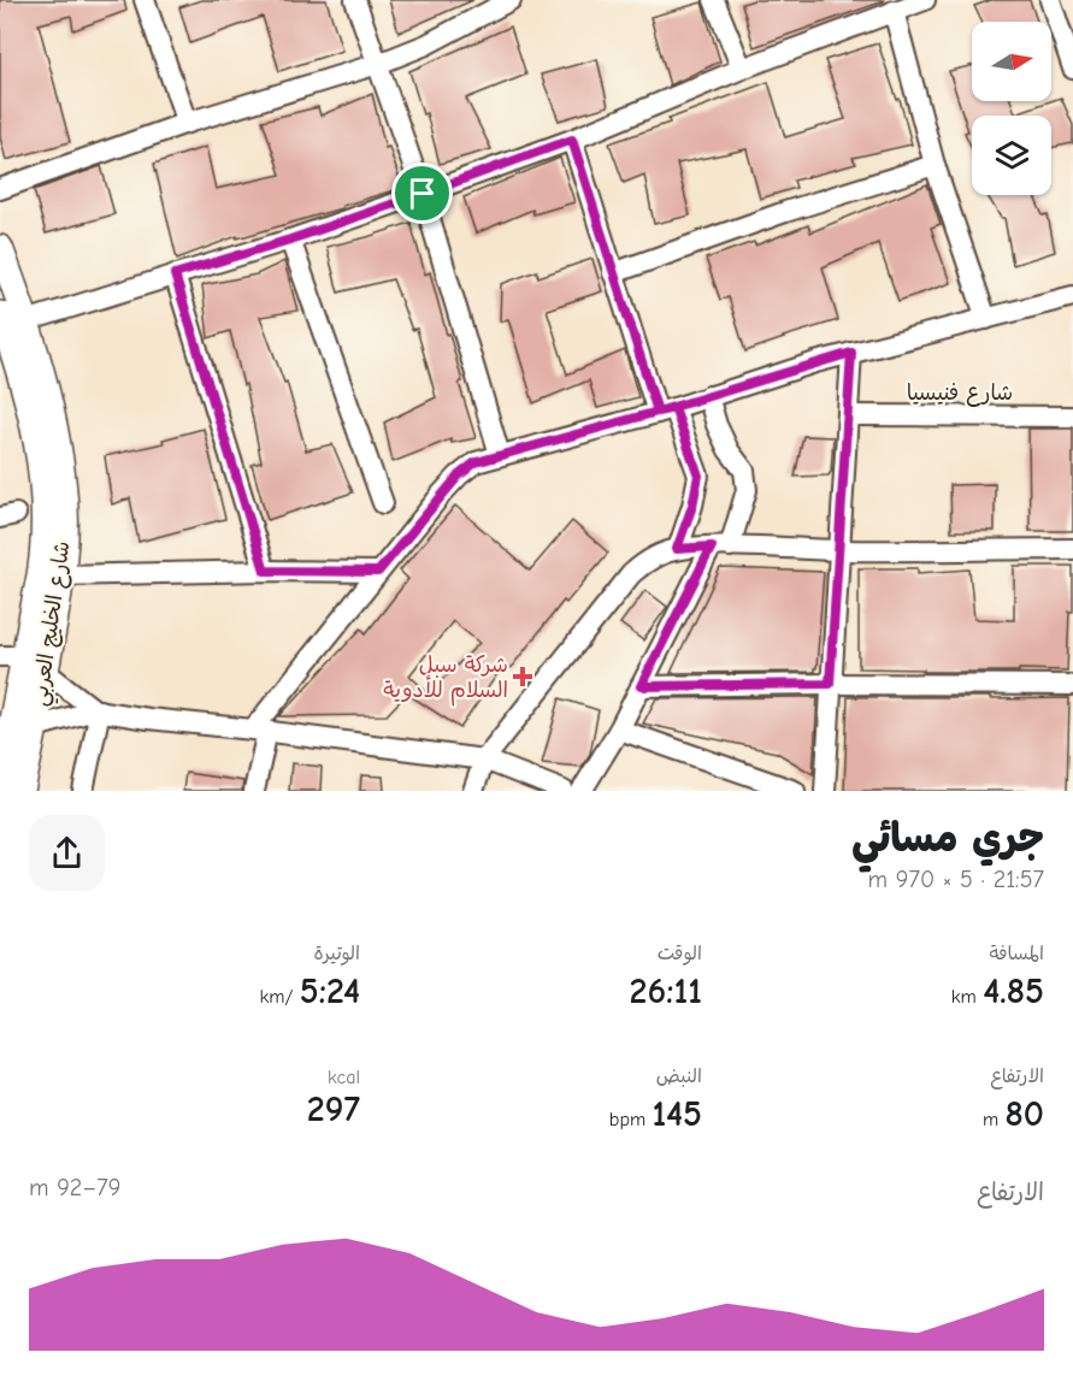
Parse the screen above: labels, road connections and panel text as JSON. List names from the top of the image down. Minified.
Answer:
{"streets":{"main road":["شارع الخليج العربي"],"street":["شارع فنيسيا"]},"places":{"health":["شركة سبل السلام للأدوية"]},"north":"right","page":{"heading":["جري مسائي","21:57 · 5 × 970 m"],"stats":[["المسافة","4.85 km"],["الوقت","26:11"],["الوتيرة","5:24 /km"],["الارتفاع","80 m"],["النبض","145 bpm"],["kcal","297"]],"chart":["الارتفاع","79–92 m"]}}
